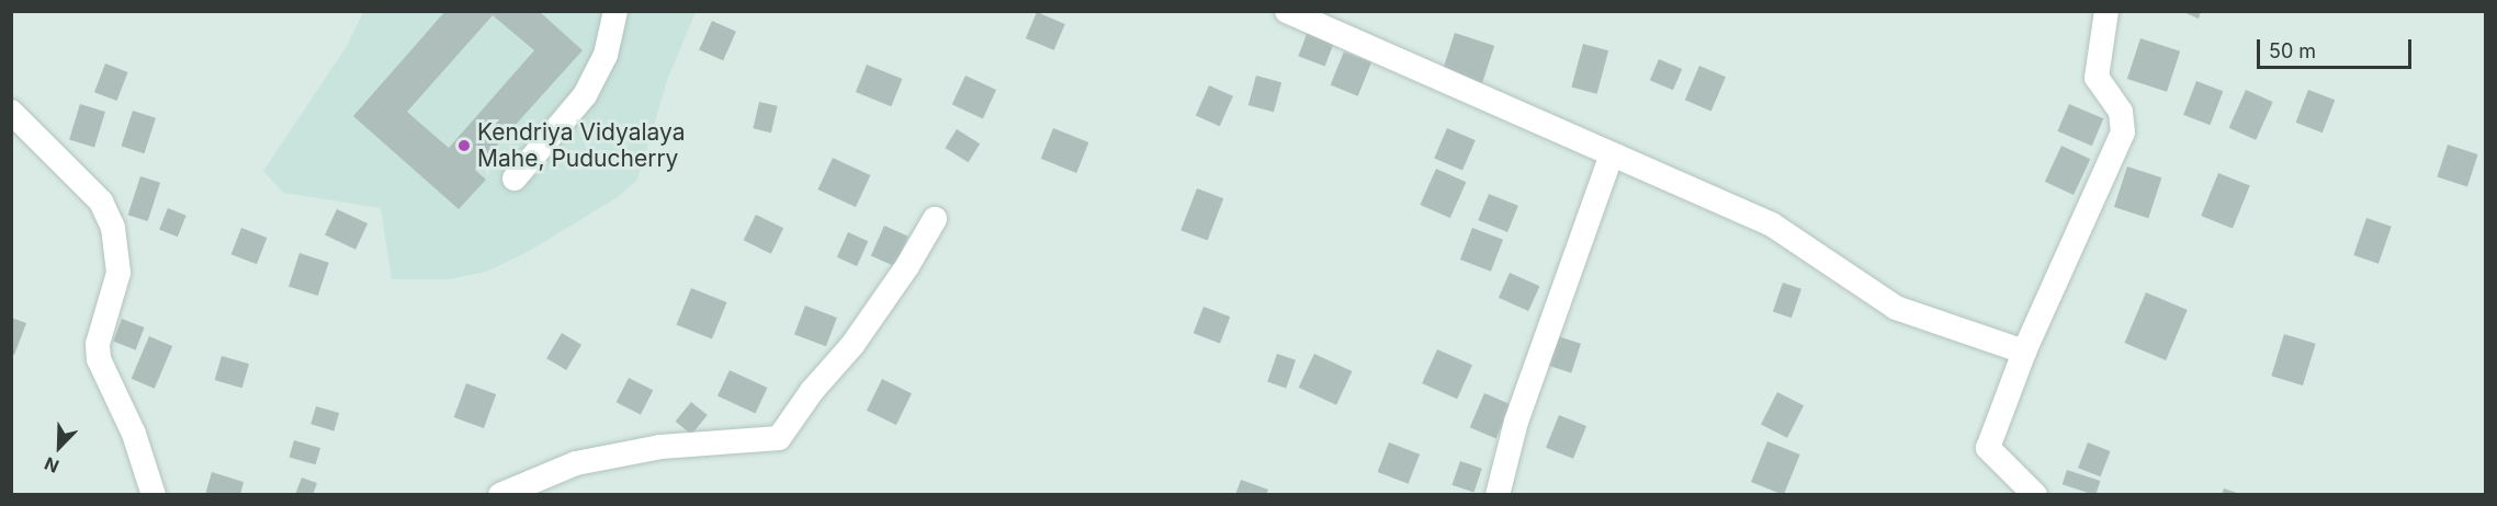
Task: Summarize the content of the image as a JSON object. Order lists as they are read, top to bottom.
{
  "places": ["Kendriya Vidyalaya Mahe, Puducherry"],
  "scale_bar": "50 m",
  "north": "bottom left"
}
